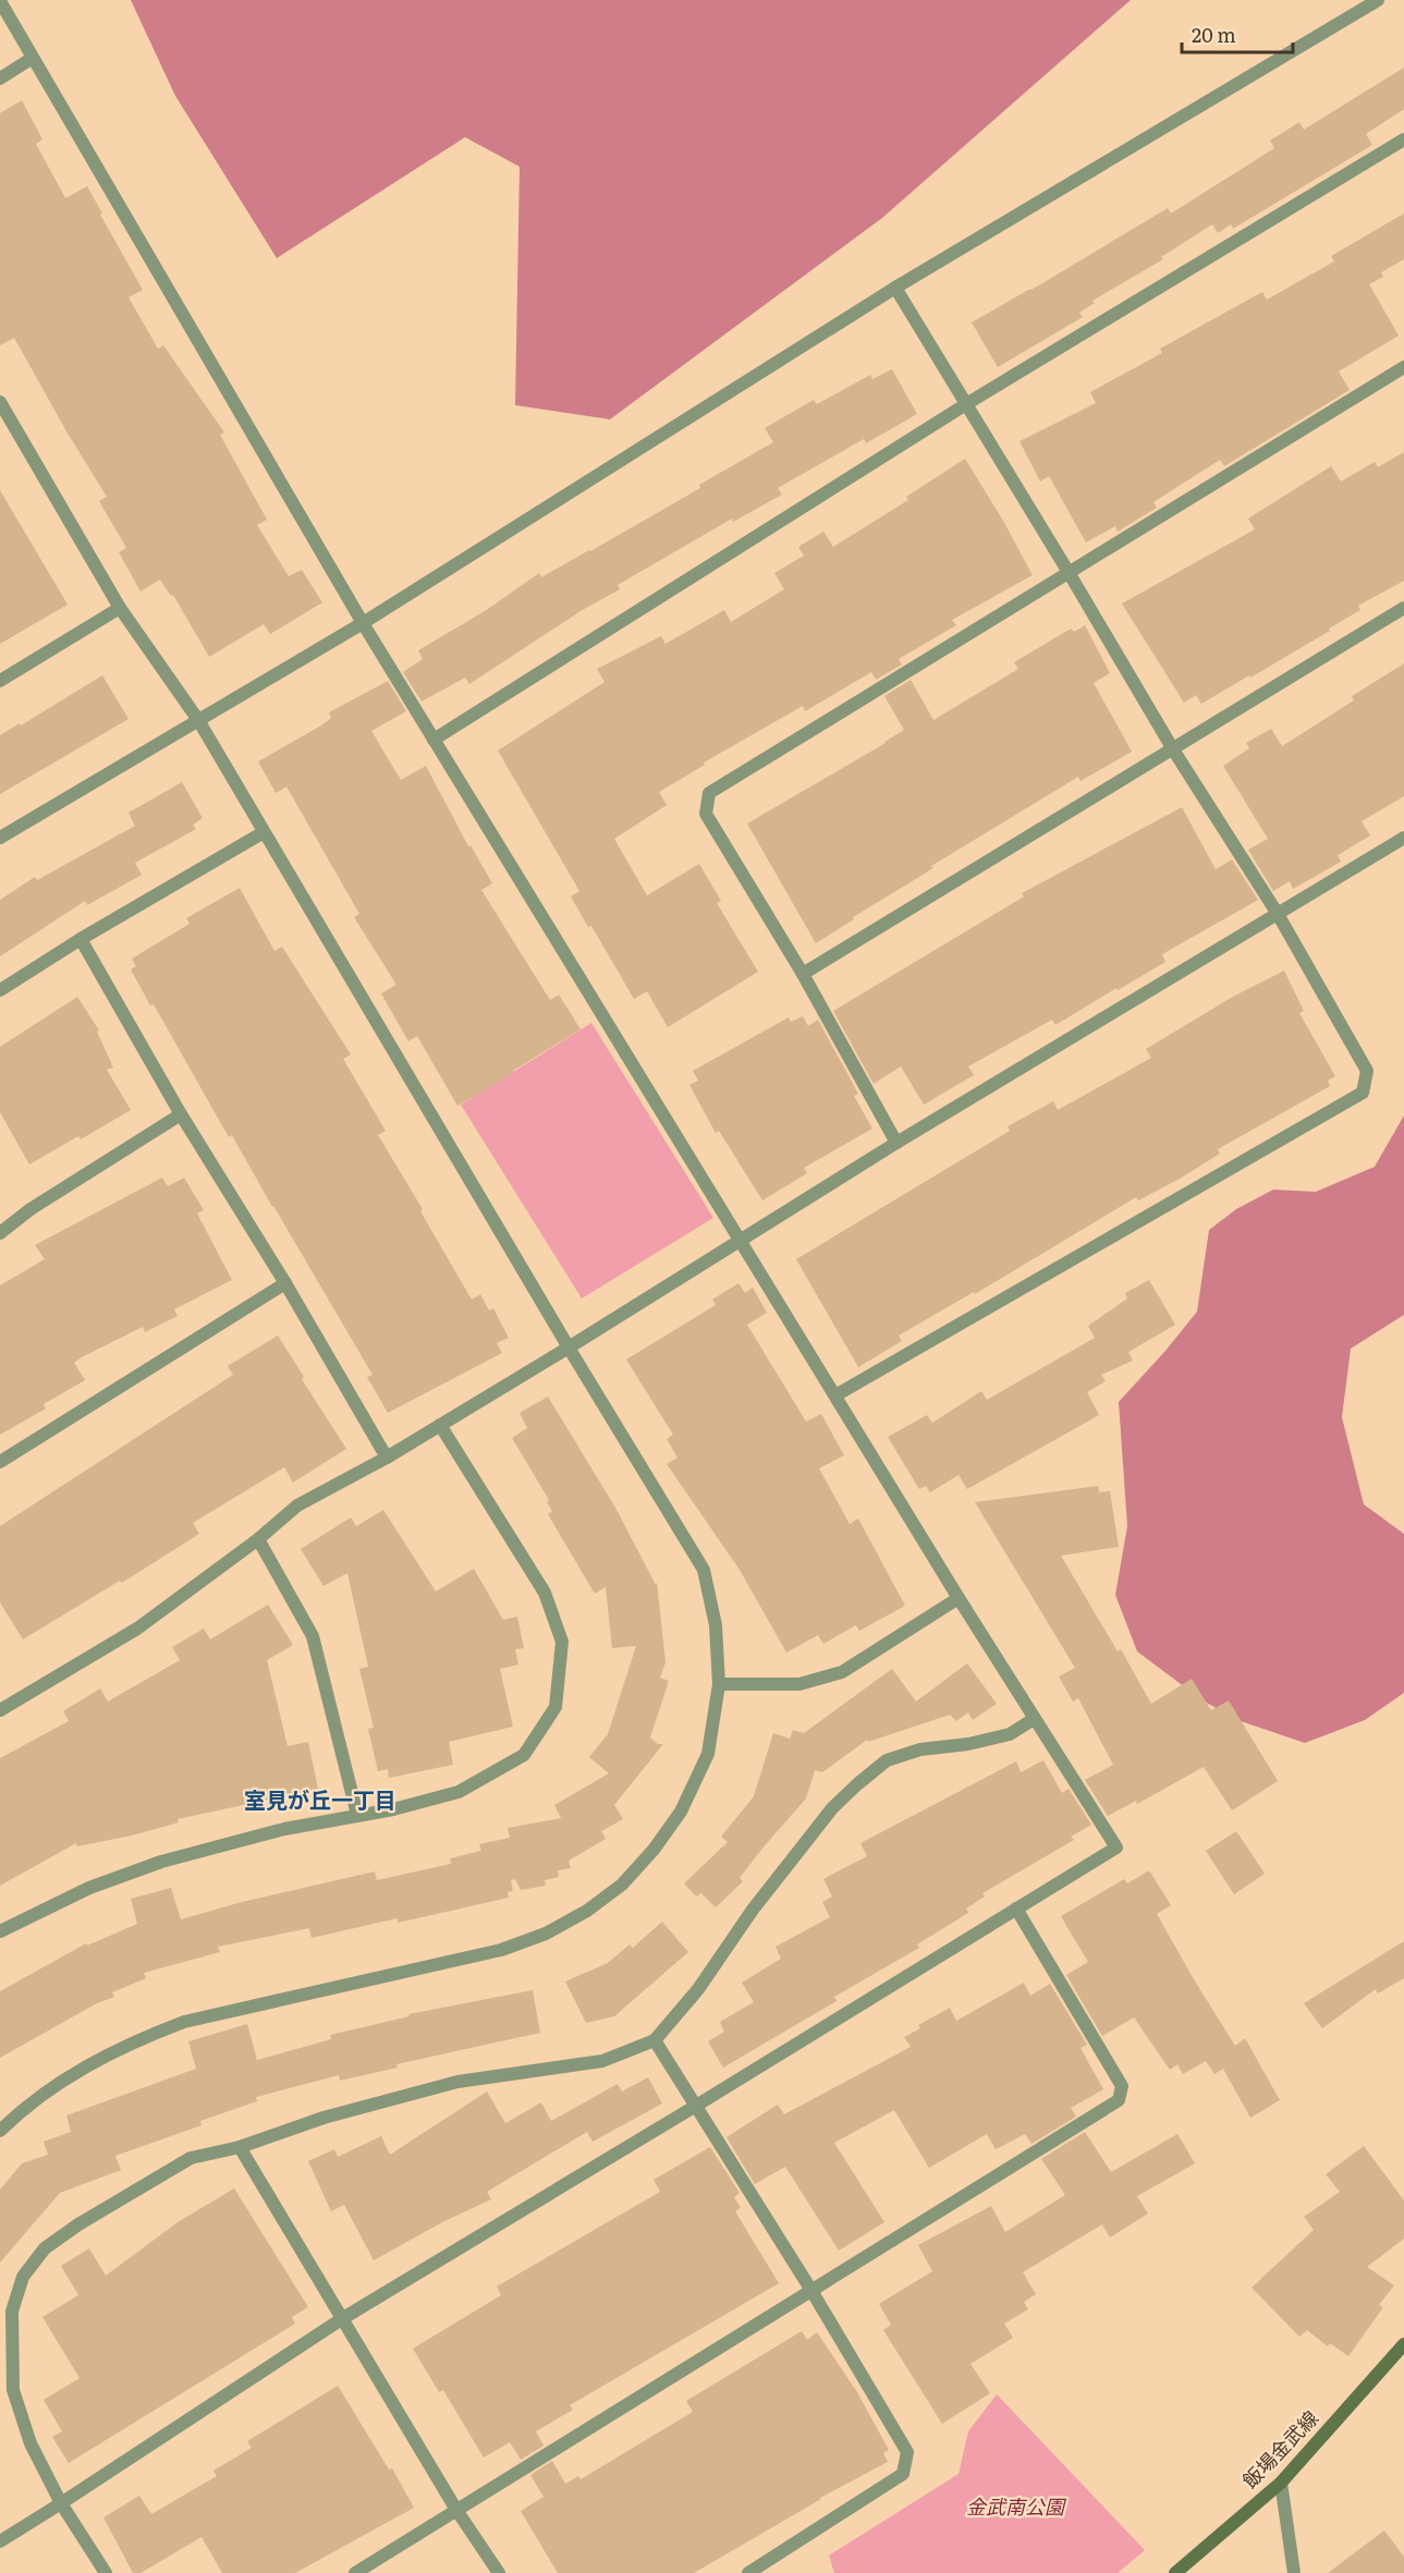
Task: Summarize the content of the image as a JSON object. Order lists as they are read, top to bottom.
{
  "streets": {
    "main road": ["飯場金武線"]
  },
  "districts": ["室見が丘一丁目"],
  "parks": ["金武南公園"],
  "scale_bar": "20 m"
}
